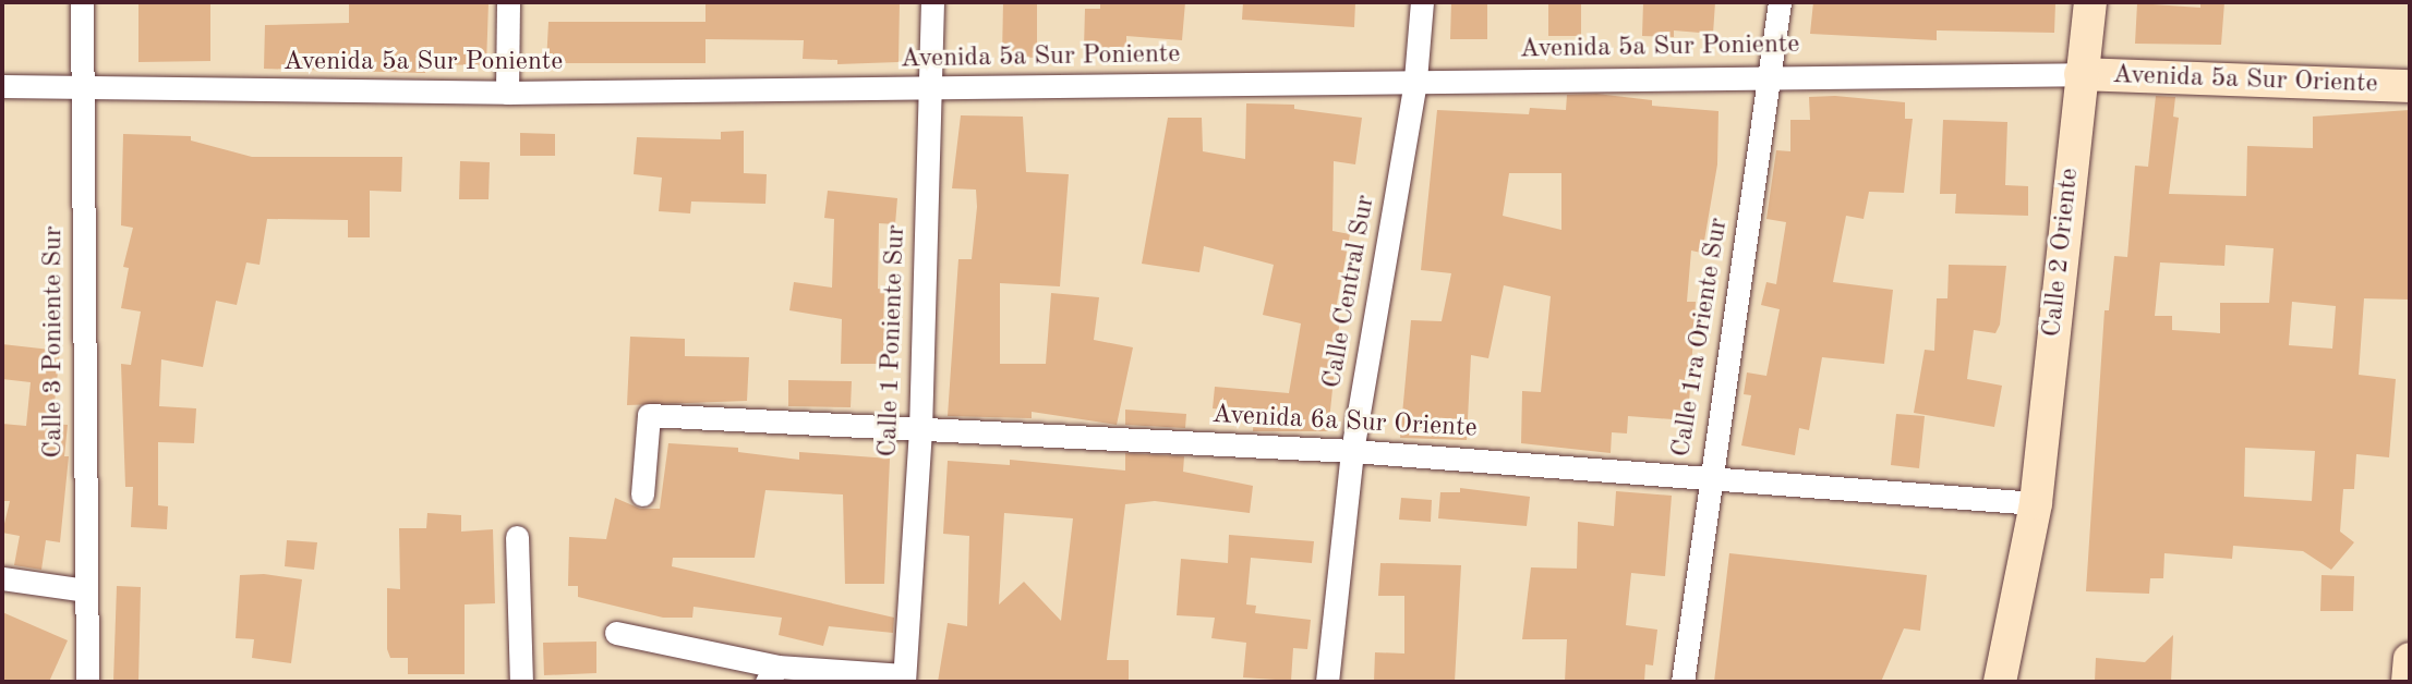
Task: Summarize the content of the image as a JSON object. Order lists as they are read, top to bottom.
{
  "streets": {
    "main road": ["Avenida 5a Sur Oriente", "Calle 2 Oriente"],
    "street": [
      "Avenida 5a Sur Poniente",
      "Calle Central Sur",
      "Calle 1ra Oriente Sur",
      "Calle 1 Poniente Sur",
      "Calle 3 Poniente Sur",
      "Avenida 6a Sur Oriente"
    ]
  },
  "crossings": [
    ["Avenida 5a Sur Poniente", "Avenida 5a Sur Oriente"],
    ["Avenida 5a Sur Poniente", "Calle 2 Oriente"],
    ["Avenida 5a Sur Poniente", "Calle Central Sur"],
    ["Avenida 5a Sur Poniente", "Calle 1ra Oriente Sur"],
    ["Avenida 5a Sur Poniente", "Calle 1 Poniente Sur"],
    ["Avenida 5a Sur Poniente", "Calle 3 Poniente Sur"],
    ["Avenida 5a Sur Oriente", "Calle 2 Oriente"],
    ["Calle 2 Oriente", "Avenida 6a Sur Oriente"],
    ["Calle Central Sur", "Avenida 6a Sur Oriente"],
    ["Calle 1ra Oriente Sur", "Avenida 6a Sur Oriente"],
    ["Calle 1 Poniente Sur", "Avenida 6a Sur Oriente"]
  ]
}
